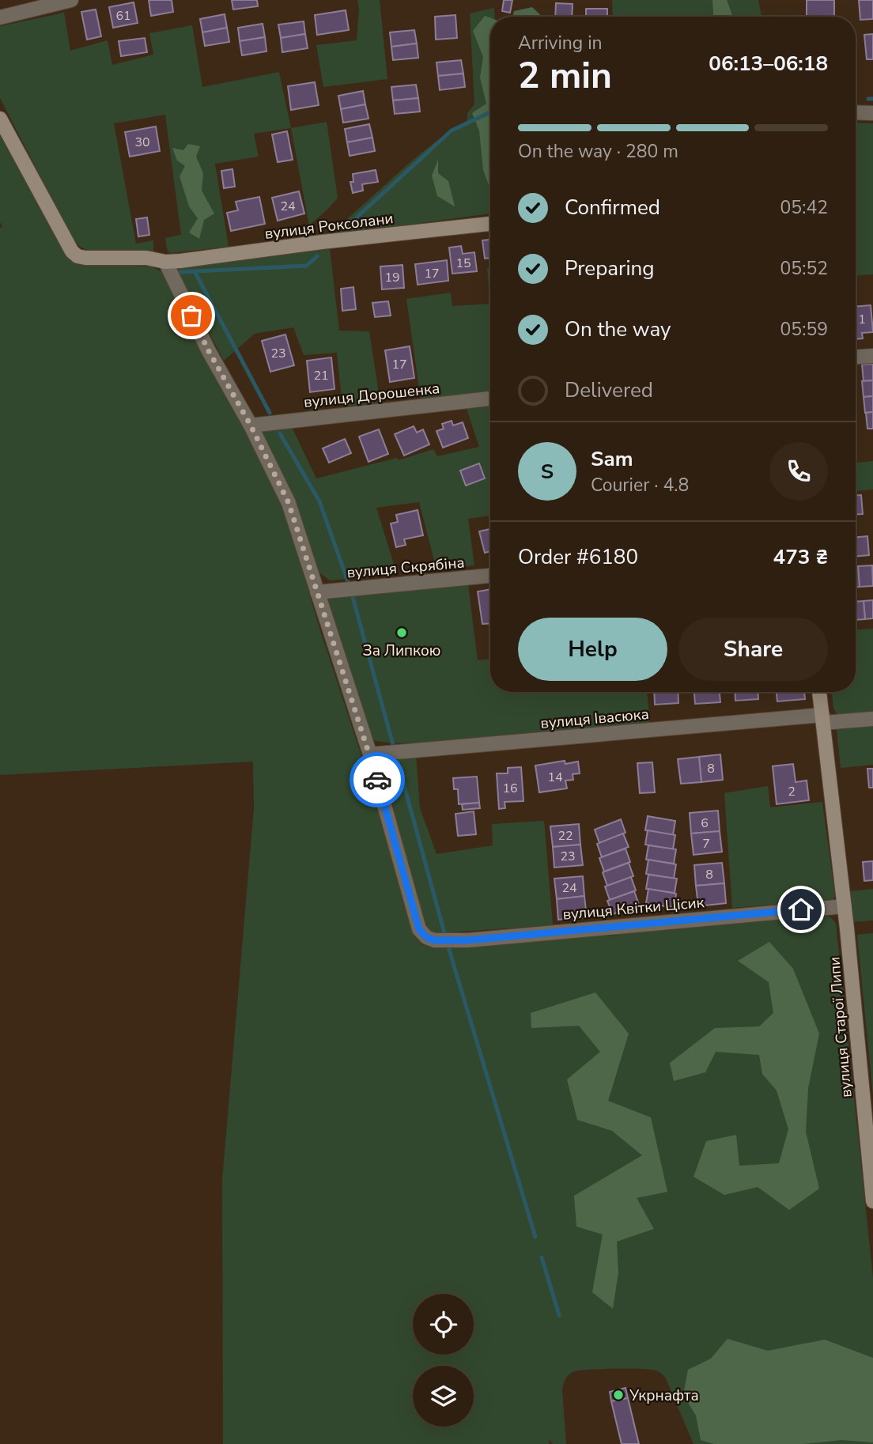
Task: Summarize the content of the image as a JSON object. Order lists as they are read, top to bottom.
{
  "streets": {
    "street": [
      "вулиця Роксолани",
      "вулиця Дорошенка",
      "вулиця Скрябіна",
      "вулиця Івасюка",
      "вулиця Квітки Цісик",
      "вулиця Старої Липи"
    ]
  },
  "crossings": [
    ["вулиця Івасюка", "вулиця Квітки Цісик"],
    ["вулиця Івасюка", "вулиця Старої Липи"],
    ["вулиця Квітки Цісик", "вулиця Старої Липи"]
  ],
  "places": ["За Липкою", "Укрнафта"],
  "house_numbers": [
    "61",
    "30",
    "24",
    "15",
    "17",
    "19",
    "1",
    "23",
    "17",
    "21",
    "8",
    "14",
    "16",
    "2",
    "6",
    "22",
    "7",
    "23",
    "8",
    "24"
  ],
  "page": {
    "heading": ["2 min", "Arriving in", "06:13–06:18"],
    "panel": [
      "Sam",
      "Courier · 4.8",
      "Order #6180",
      "473 ₴"
    ],
    "bar": "On the way · 280 m",
    "list": [
      ["Confirmed", "05:42"],
      ["Preparing", "05:52"],
      ["On the way", "05:59"],
      "Delivered"
    ],
    "round": "S",
    "buttons": ["Help", "Share"]
  }
}
